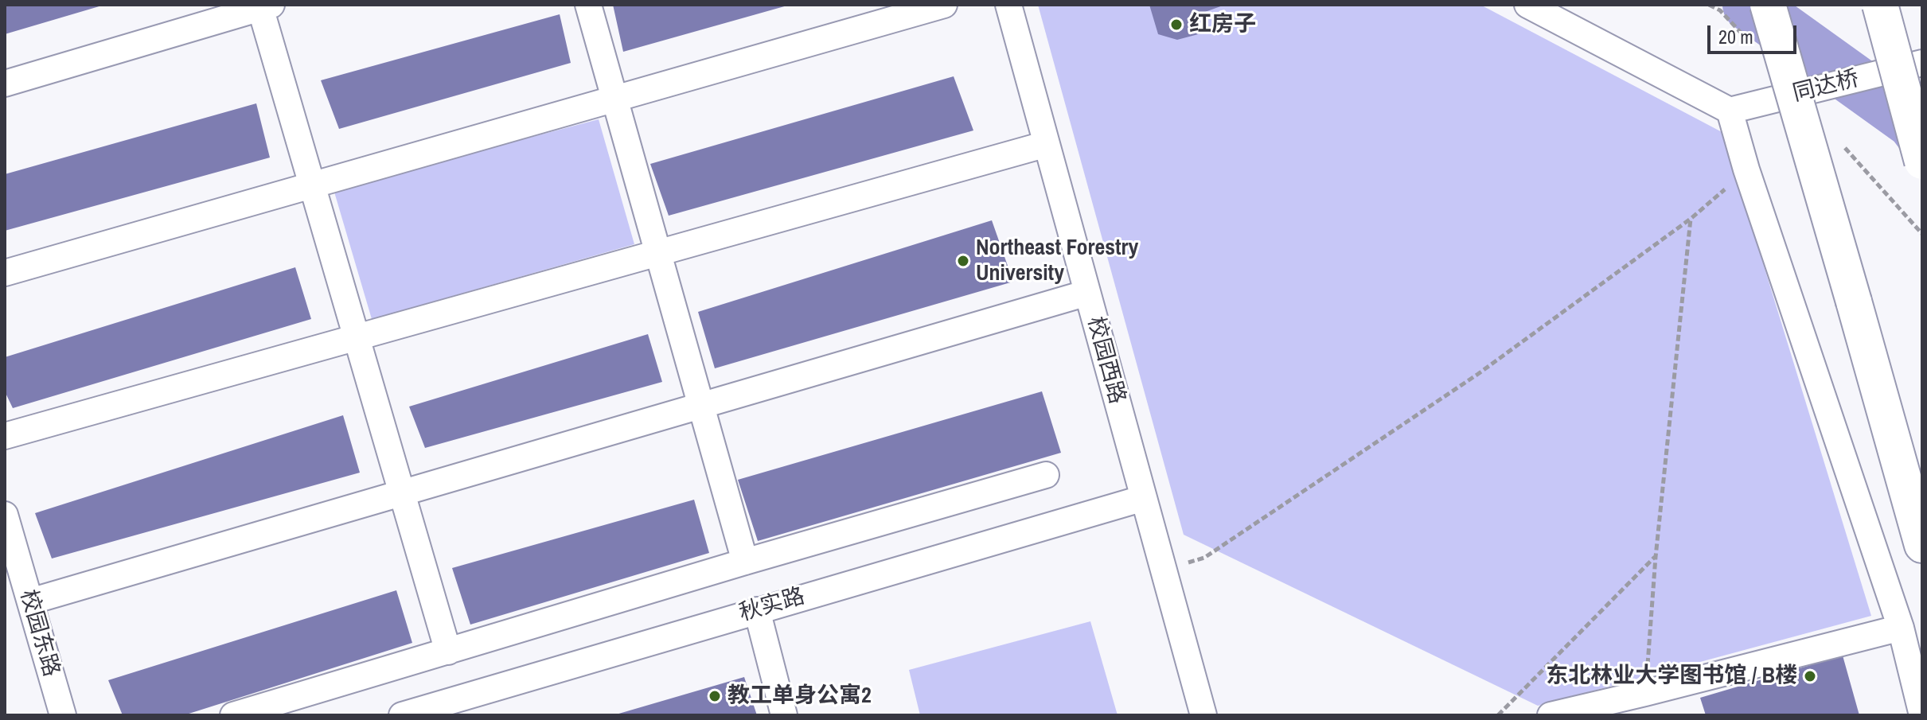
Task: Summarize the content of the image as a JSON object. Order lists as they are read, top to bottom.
{
  "streets": {
    "street": [
      "同达桥",
      "校园西路",
      "秋实路",
      "校园东路"
    ]
  },
  "crossings": [
    ["校园西路", "秋实路"]
  ],
  "places": [
    "红房子",
    "Northeast Forestry University",
    "东北林业大学图书馆 / B楼",
    "教工单身公寓2"
  ],
  "scale_bar": "20 m"
}
